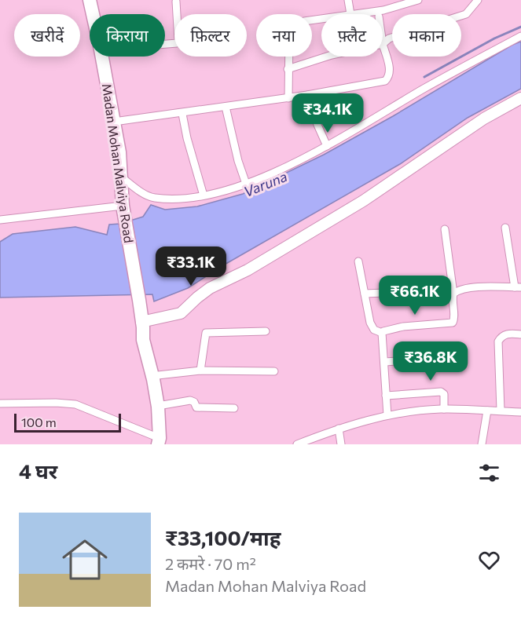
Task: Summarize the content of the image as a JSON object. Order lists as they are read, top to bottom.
{
  "streets": {
    "highway": ["Madan Mohan Malviya Road"]
  },
  "water": ["Varuna"],
  "scale_bar": "100 m",
  "page": {
    "chip": [
      "खरीदें",
      "किराया",
      "फ़िल्टर",
      "नया",
      "फ़्लैट",
      "मकान"
    ],
    "price": [
      "₹34.1K",
      "₹33.1K",
      "₹66.1K",
      "₹36.8K"
    ],
    "scale": "100 m",
    "heading": "4 घर",
    "list": [
      {
        "name": "₹33,100/माह",
        "note": "2 कमरे · 70 m² · Madan Mohan Malviya Road"
      }
    ]
  }
}
